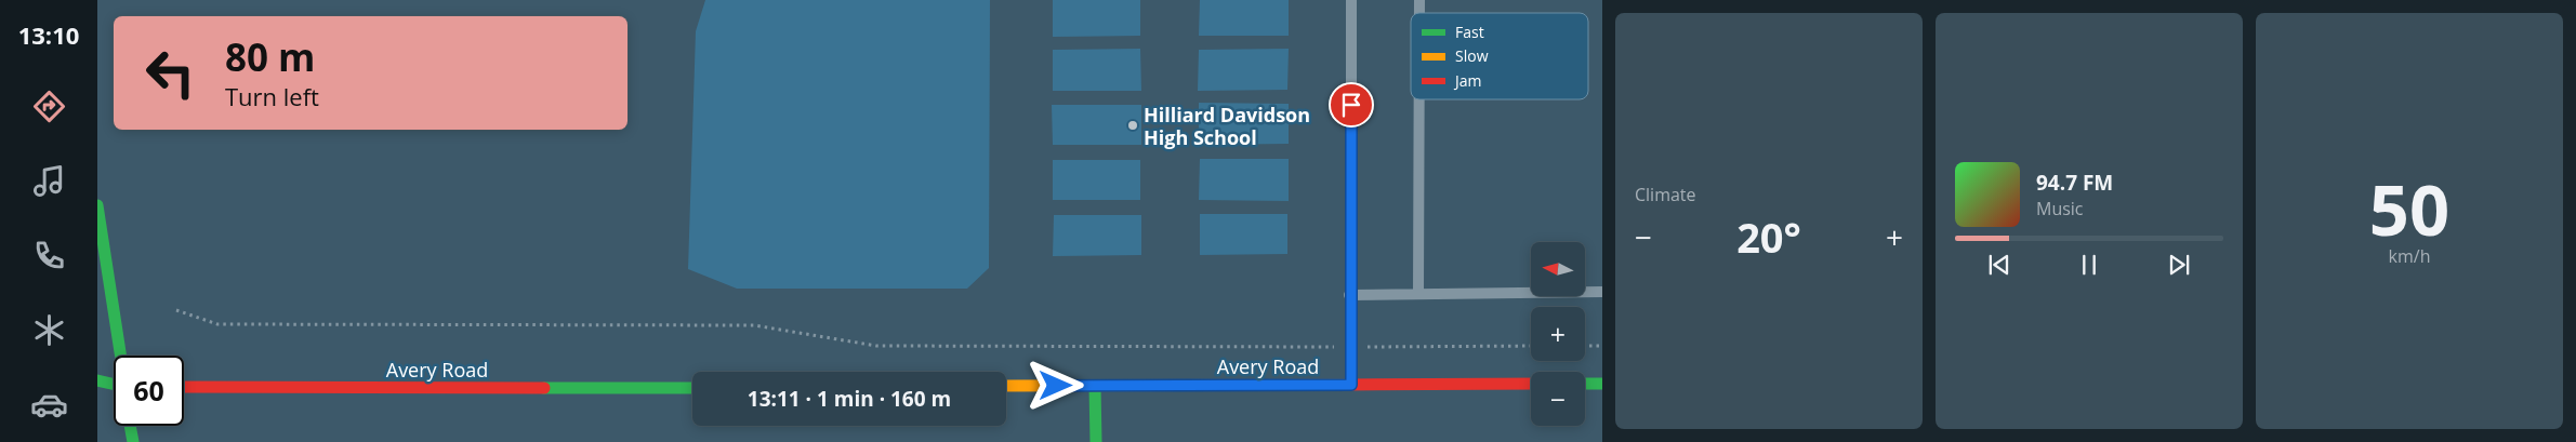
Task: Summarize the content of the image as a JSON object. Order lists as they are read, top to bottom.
{
  "streets": {
    "main road": ["Avery Road"]
  },
  "places": ["Hilliard Davidson High School"],
  "legend": ["Fast", "Slow", "Jam"],
  "north": "left",
  "page": {
    "tabs": "13:10",
    "tile": [
      "Climate",
      ["50", "km/h"]
    ],
    "turn": ["80 m", "Turn left"],
    "song": ["94.7 FM", "Music"],
    "heat": ["−", "20°", "+"],
    "map_buttons": ["+", "−"],
    "limit": "60",
    "trip": "13:11 · 1 min · 160 m"
  }
}
